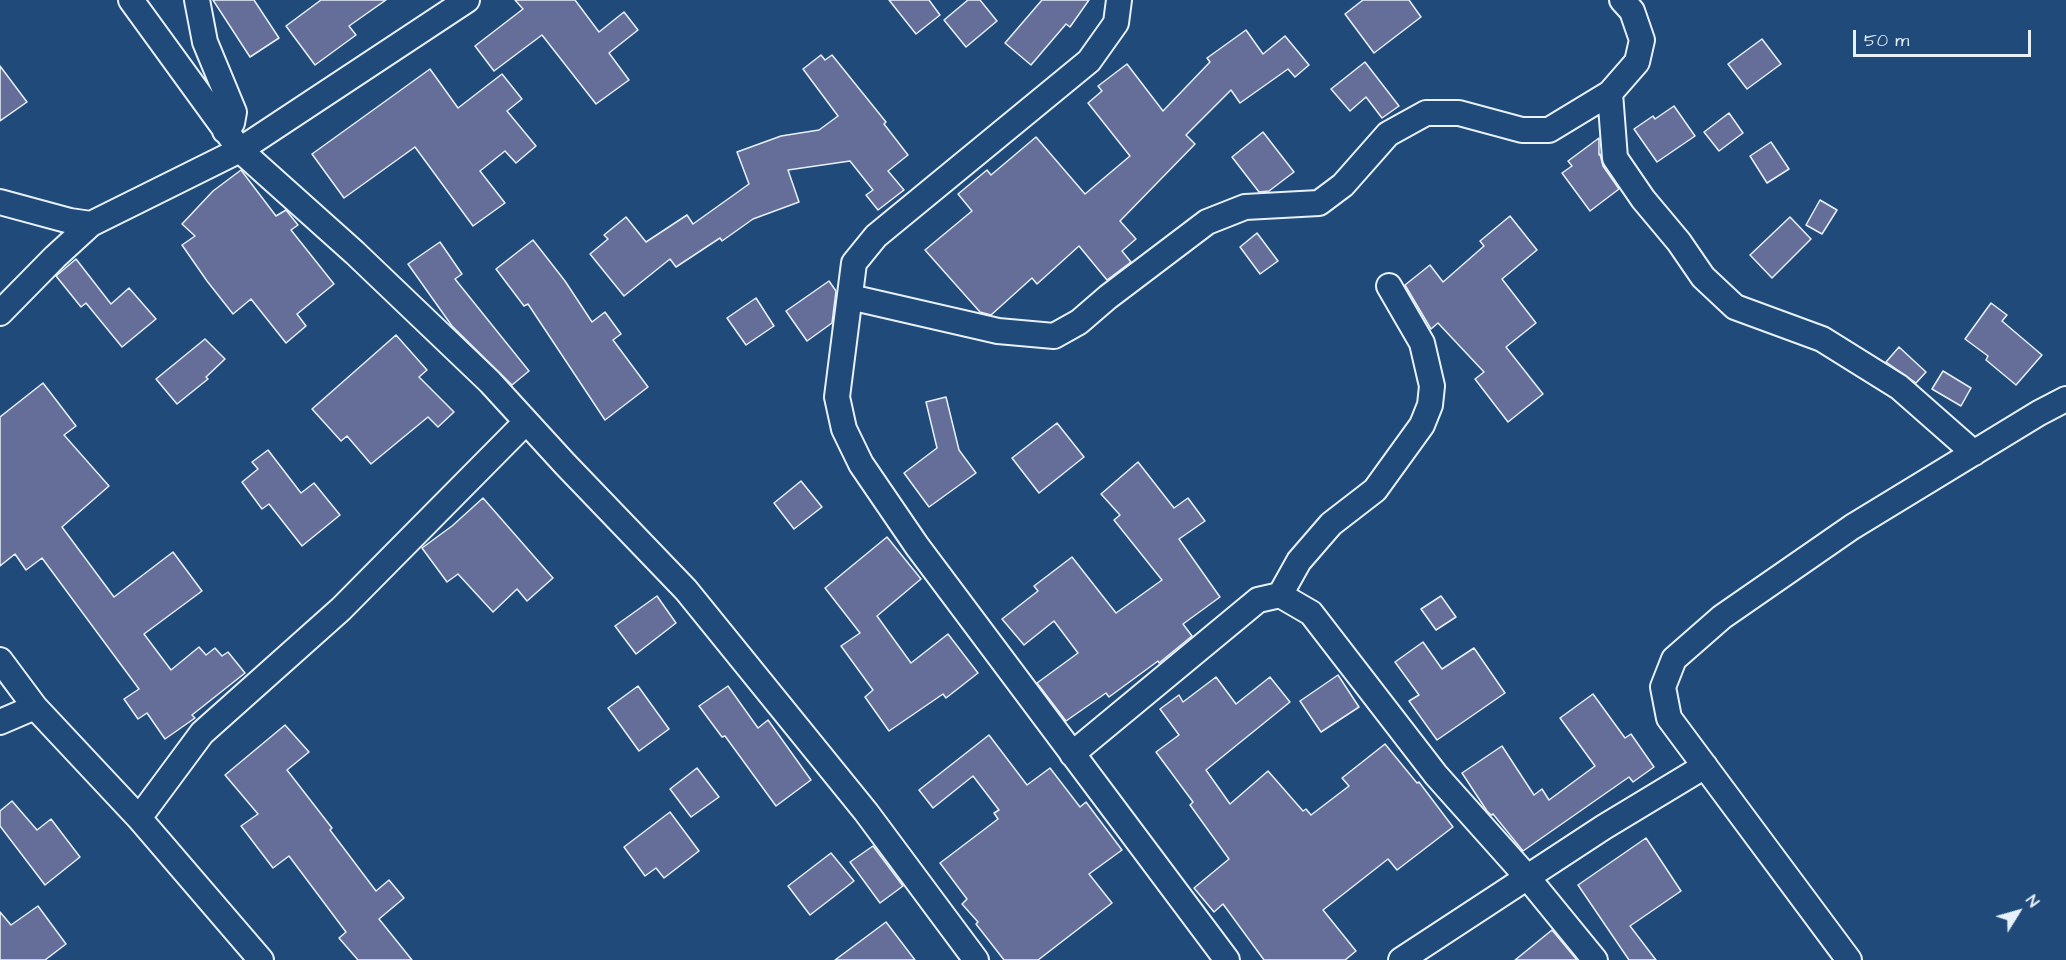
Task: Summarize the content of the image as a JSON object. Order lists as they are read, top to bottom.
{
  "scale_bar": "50 m",
  "north": "top right"
}
